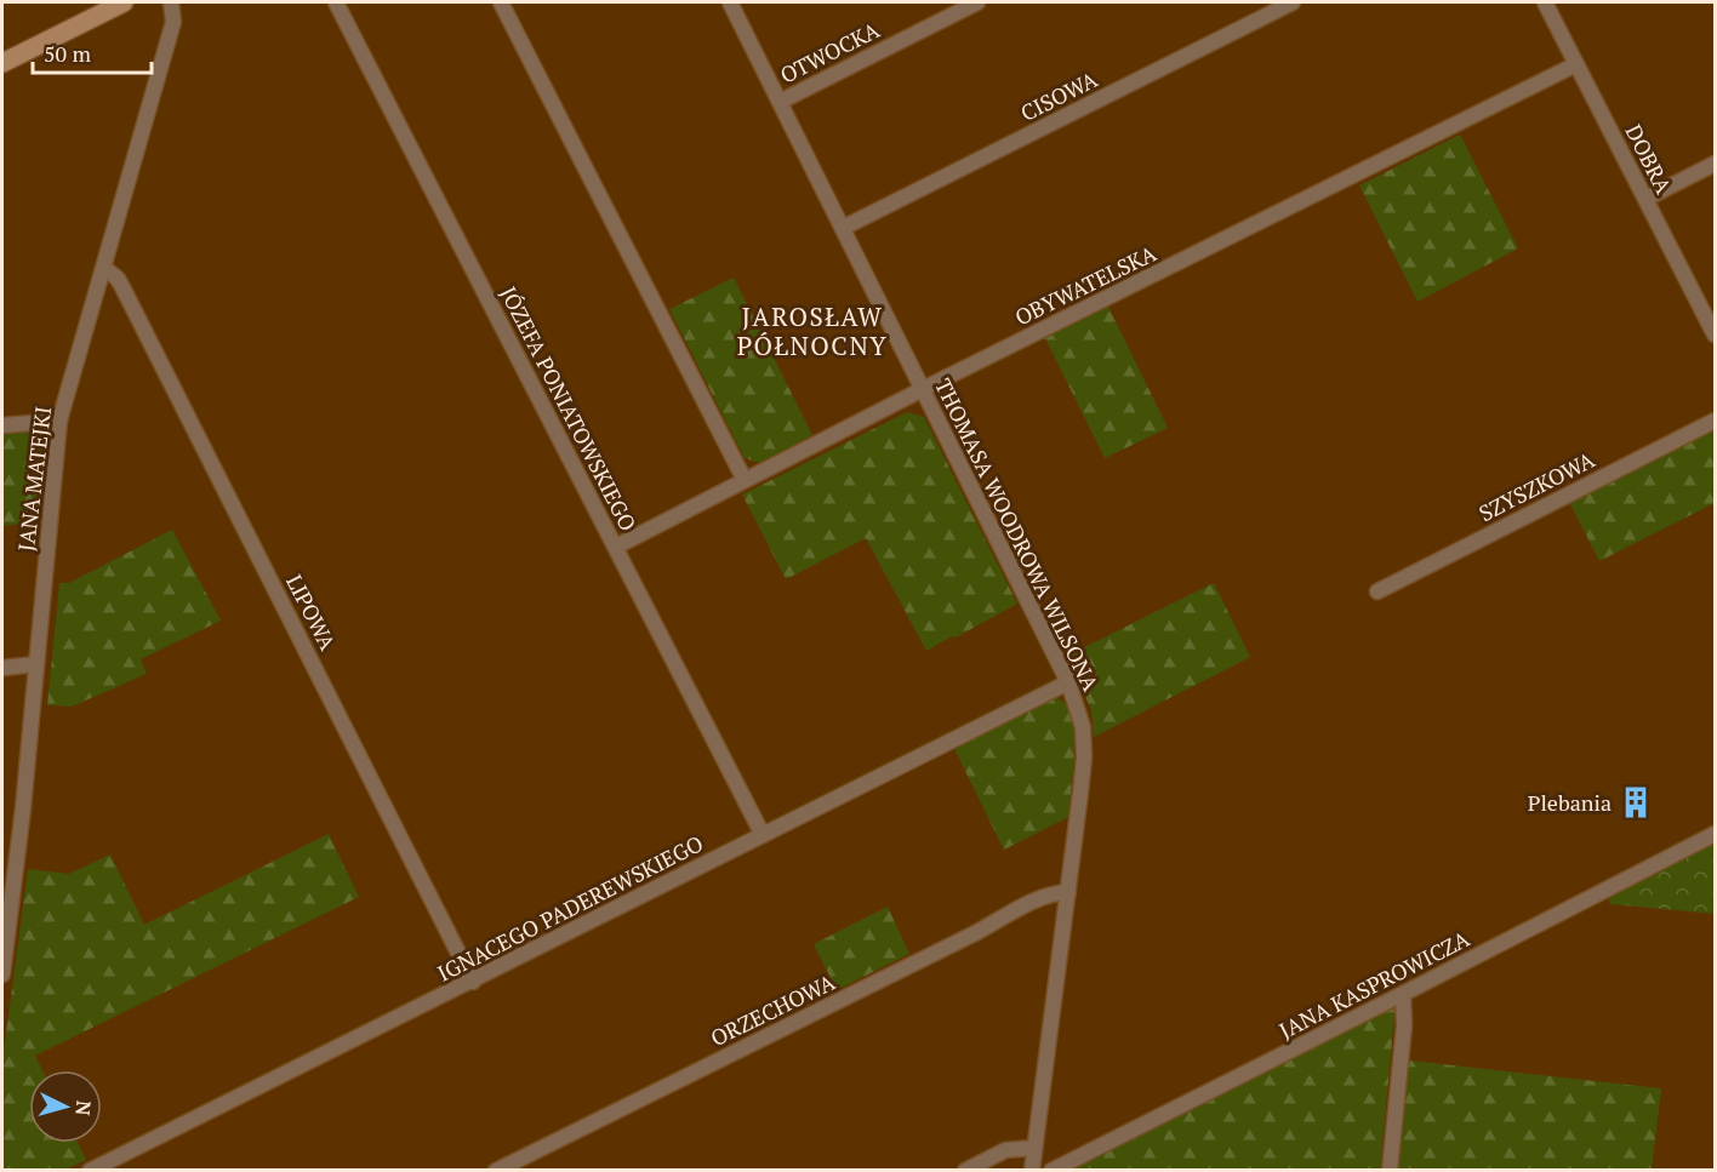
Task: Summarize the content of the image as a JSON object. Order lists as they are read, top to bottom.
{
  "streets": {
    "street": [
      "OTWOCKA",
      "CISOWA",
      "DOBRA",
      "OBYWATELSKA",
      "JÓZEFA PONIATOWSKIEGO",
      "JANA MATEJKI",
      "SZYSZKOWA",
      "THOMASA WOODROWA WILSONA",
      "LIPOWA",
      "IGNACEGO PADEREWSKIEGO",
      "JANA KASPROWICZA",
      "ORZECHOWA"
    ]
  },
  "crossings": [
    ["OTWOCKA", "THOMASA WOODROWA WILSONA"],
    ["CISOWA", "THOMASA WOODROWA WILSONA"],
    ["DOBRA", "OBYWATELSKA"],
    ["OBYWATELSKA", "JÓZEFA PONIATOWSKIEGO"],
    ["OBYWATELSKA", "THOMASA WOODROWA WILSONA"],
    ["JÓZEFA PONIATOWSKIEGO", "IGNACEGO PADEREWSKIEGO"],
    ["JANA MATEJKI", "LIPOWA"],
    ["THOMASA WOODROWA WILSONA", "IGNACEGO PADEREWSKIEGO"],
    ["THOMASA WOODROWA WILSONA", "ORZECHOWA"],
    ["LIPOWA", "IGNACEGO PADEREWSKIEGO"]
  ],
  "districts": ["JAROSŁAW PÓŁNOCNY"],
  "places": {
    "building": ["Plebania"]
  },
  "scale_bar": "50 m",
  "north": "right"
}
